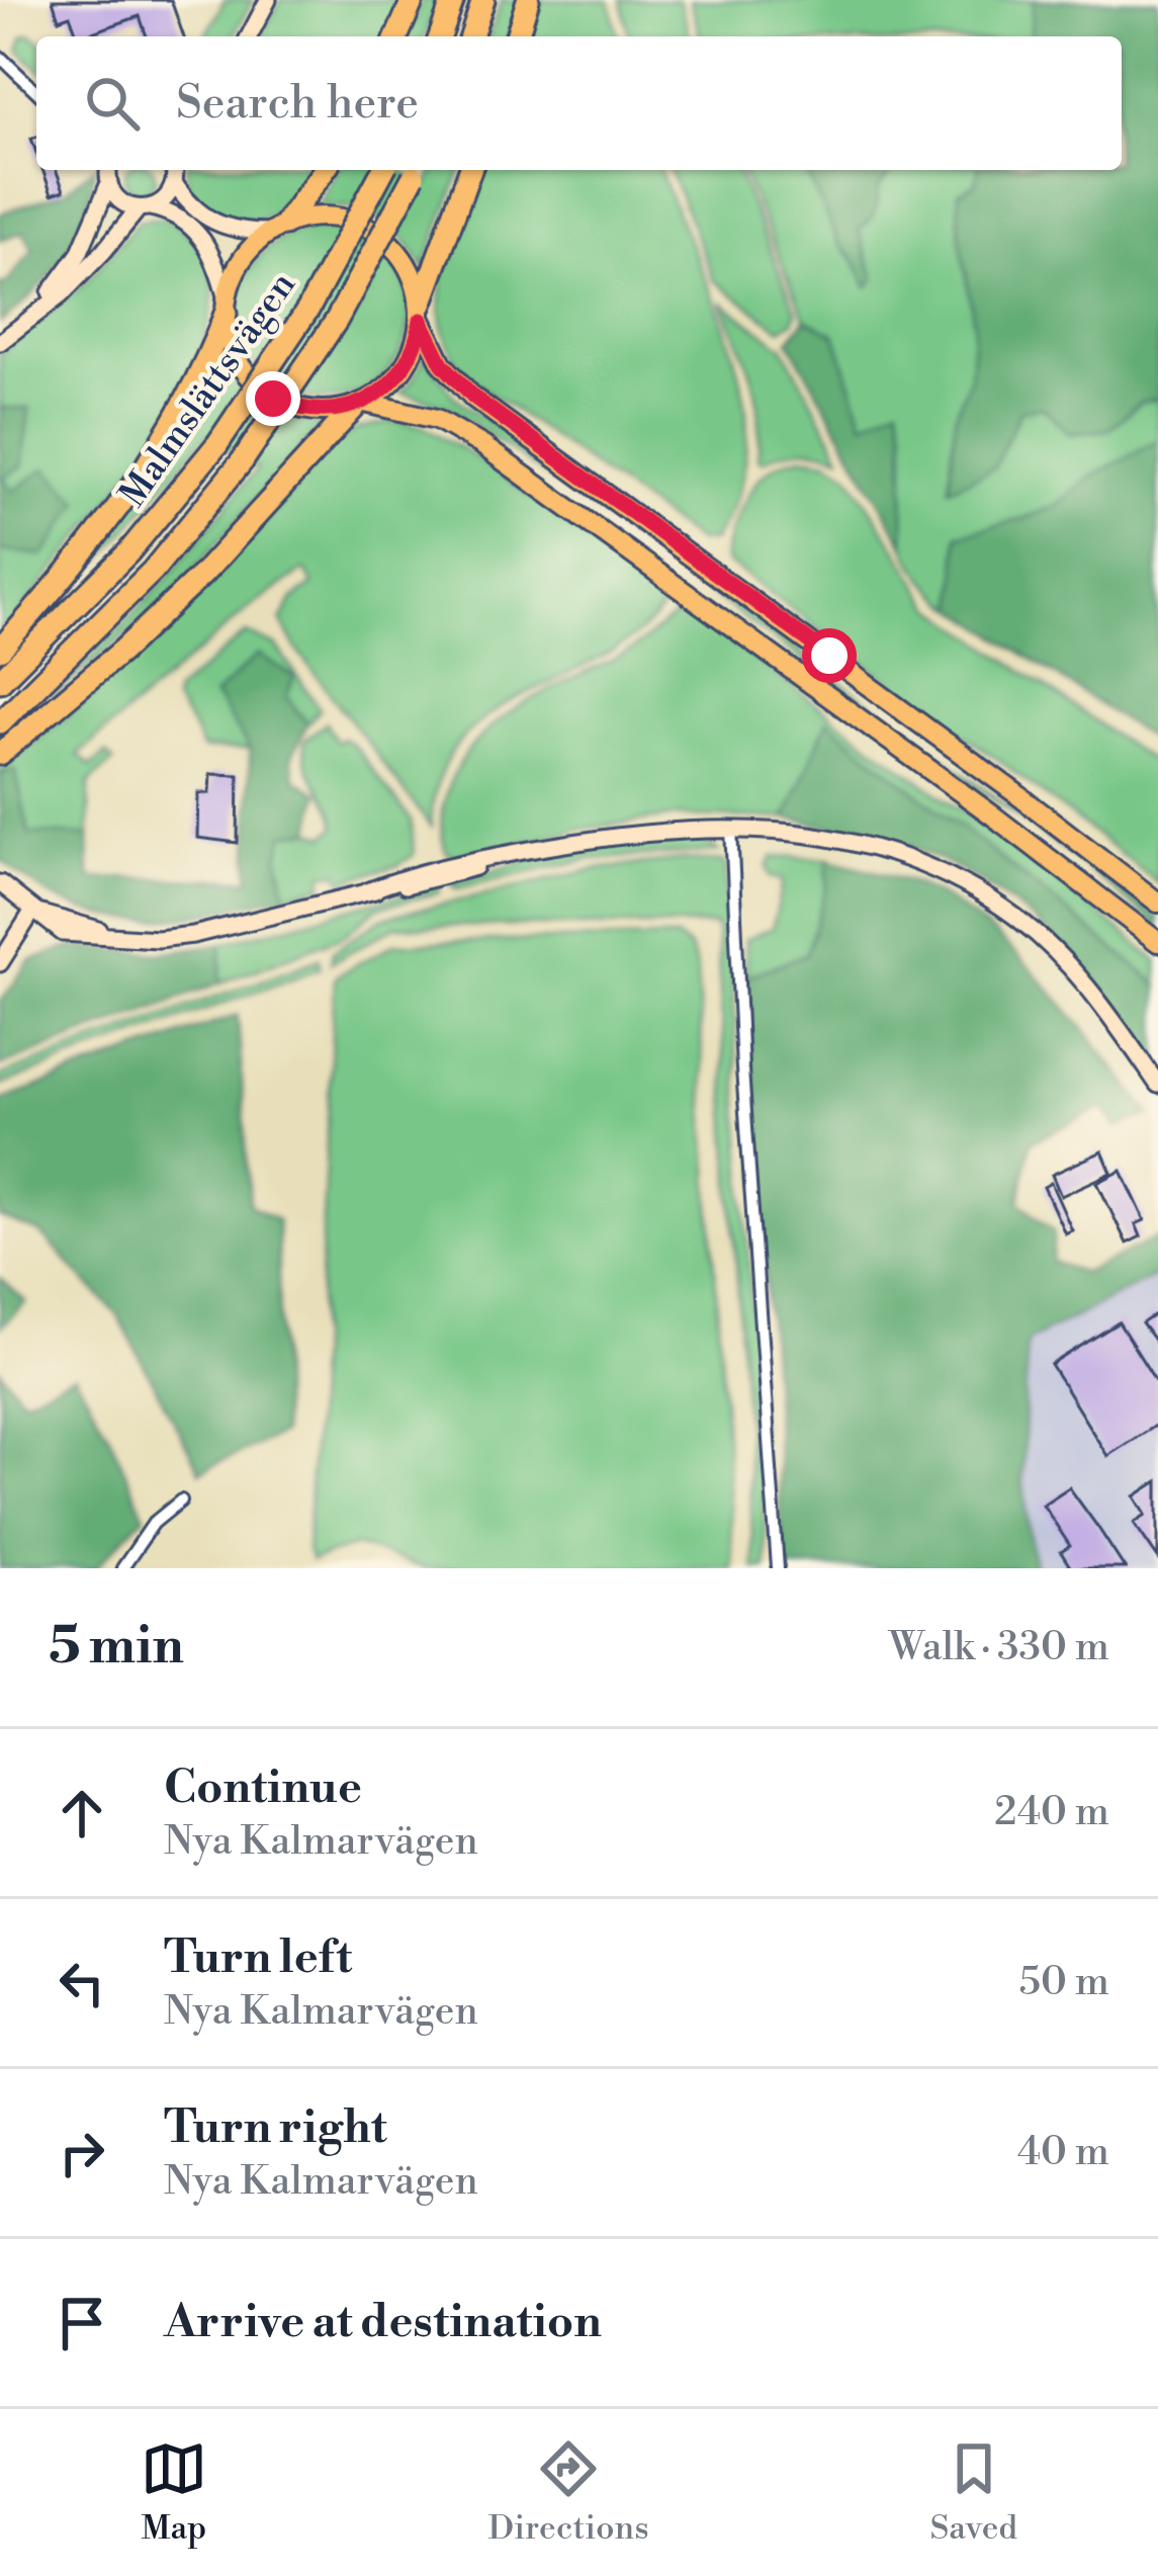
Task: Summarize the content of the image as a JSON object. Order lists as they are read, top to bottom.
{
  "streets": {
    "highway": ["Malmslättsvägen"]
  },
  "page": {
    "search": "Search here",
    "heading": ["5 min", "Walk · 330 m"],
    "list": [
      ["Continue", "Nya Kalmarvägen", "240 m"],
      ["Turn left", "Nya Kalmarvägen", "50 m"],
      ["Turn right", "Nya Kalmarvägen", "40 m"],
      "Arrive at destination"
    ],
    "nav": ["Map", "Directions", "Saved"]
  }
}
